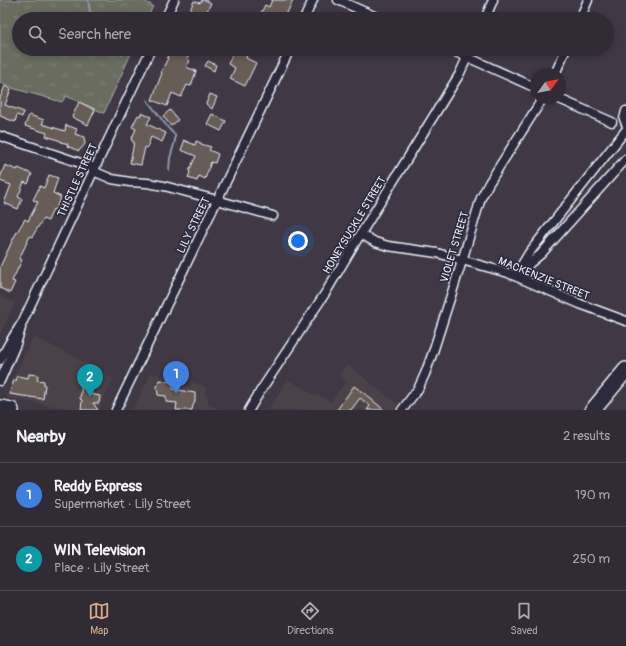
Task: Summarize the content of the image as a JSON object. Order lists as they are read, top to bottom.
{
  "streets": {
    "street": [
      "THISTLE STREET",
      "LILY STREET",
      "HONEYSUCKLE STREET",
      "VIOLET STREET",
      "MACKENZIE STREET"
    ]
  },
  "crossings": [
    ["HONEYSUCKLE STREET", "MACKENZIE STREET"],
    ["VIOLET STREET", "MACKENZIE STREET"]
  ],
  "north": "top right",
  "page": {
    "search": "Search here",
    "pins": ["1", "2"],
    "heading": ["Nearby", "2 results"],
    "list": [
      {
        "mark": "1",
        "name": "Reddy Express",
        "note": "Supermarket · Lily Street",
        "value": "190 m"
      },
      {
        "mark": "2",
        "name": "WIN Television",
        "note": "Place · Lily Street",
        "value": "250 m"
      }
    ],
    "nav": ["Map", "Directions", "Saved"]
  }
}
